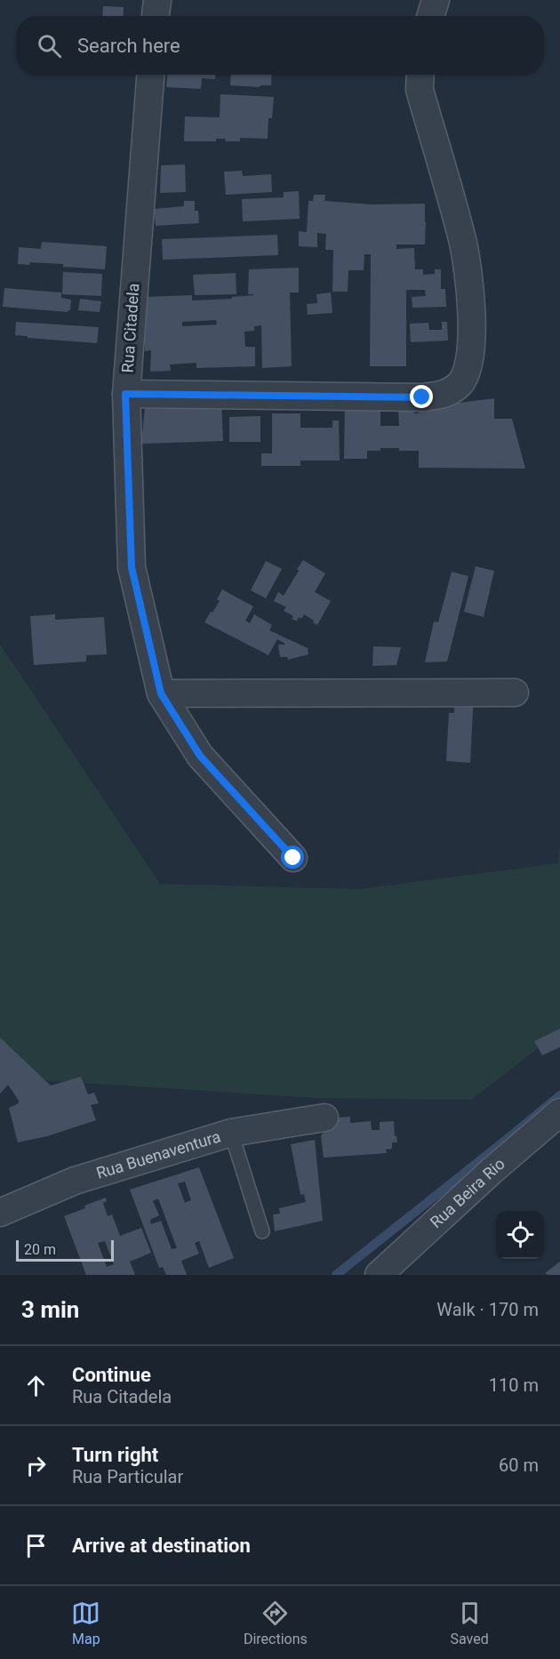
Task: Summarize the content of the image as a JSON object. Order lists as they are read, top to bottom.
{
  "streets": {
    "street": ["Rua Citadela", "Rua Buenaventura", "Rua Beira Rio"]
  },
  "scale_bar": "20 m",
  "page": {
    "search": "Search here",
    "scale": "20 m",
    "heading": ["3 min", "Walk · 170 m"],
    "list": [
      ["Continue", "Rua Citadela", "110 m"],
      ["Turn right", "Rua Particular", "60 m"],
      "Arrive at destination"
    ],
    "nav": ["Map", "Directions", "Saved"]
  }
}
